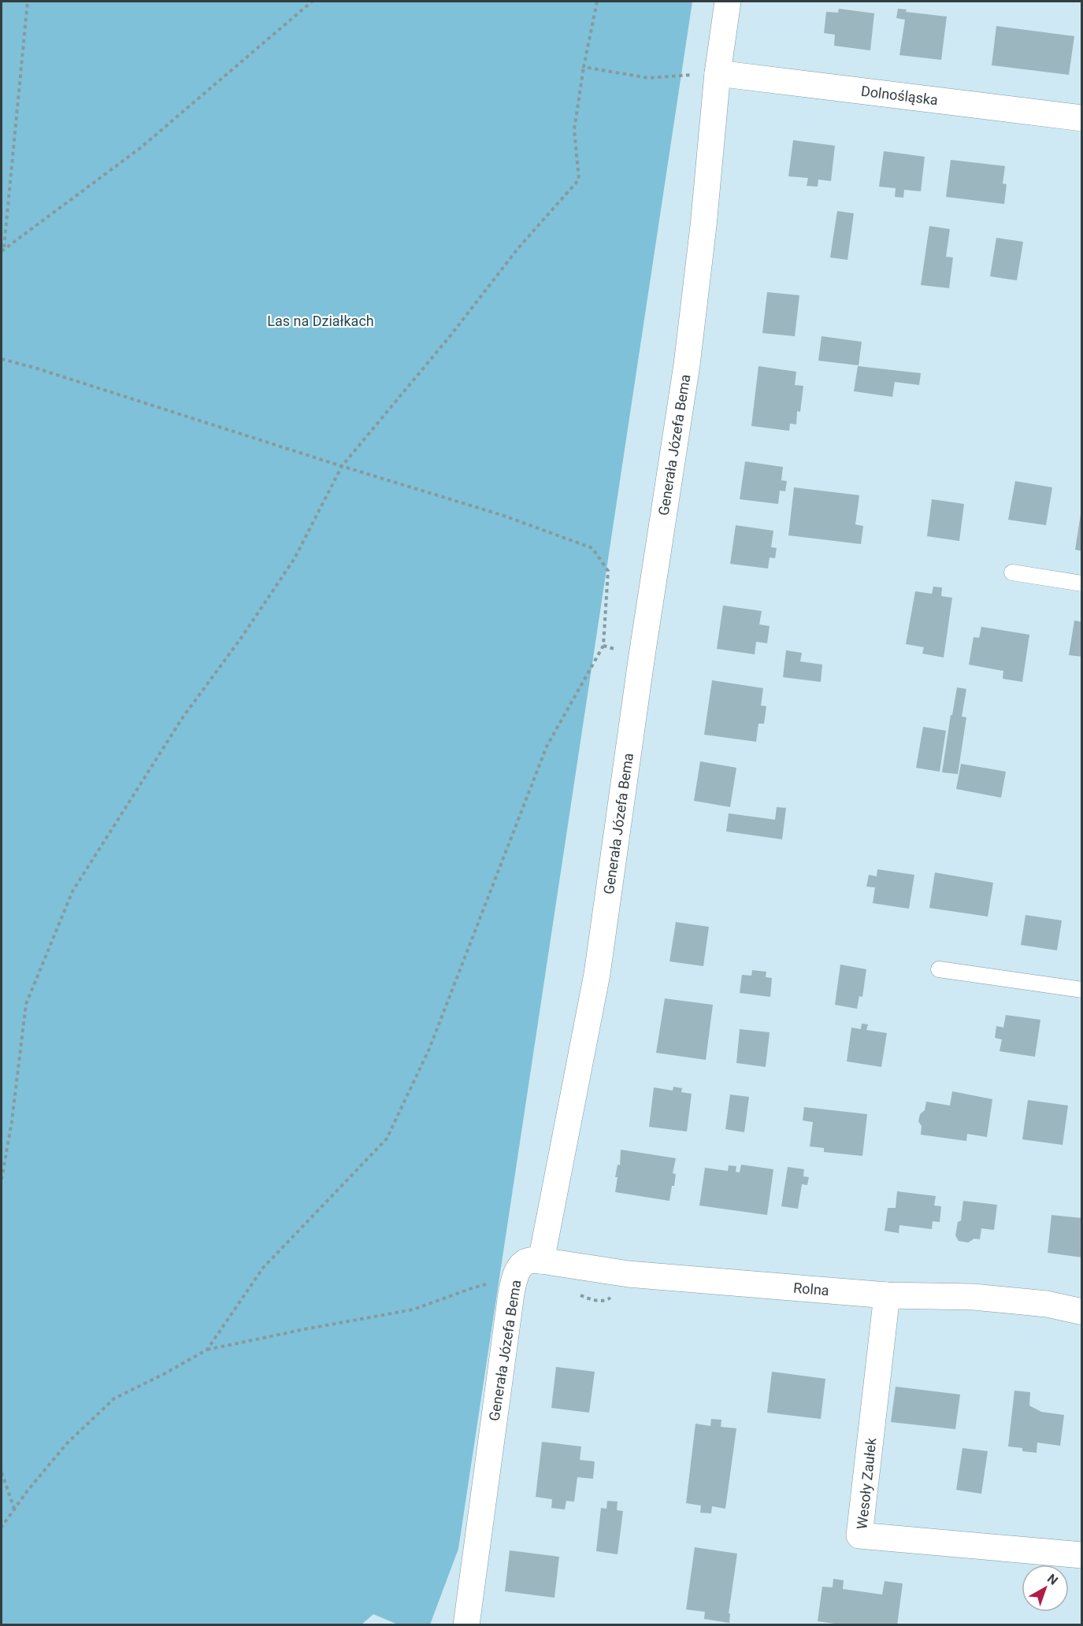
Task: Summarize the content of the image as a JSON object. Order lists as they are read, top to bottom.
{
  "streets": {
    "street": [
      "Dolnośląska",
      "Generała Józefa Bema",
      "Rolna",
      "Wesoły Zaułek"
    ]
  },
  "crossings": [
    ["Dolnośląska", "Generała Józefa Bema"],
    ["Generała Józefa Bema", "Rolna"],
    ["Rolna", "Wesoły Zaułek"]
  ],
  "parks": ["Las na Działkach"],
  "north": "top right"
}
